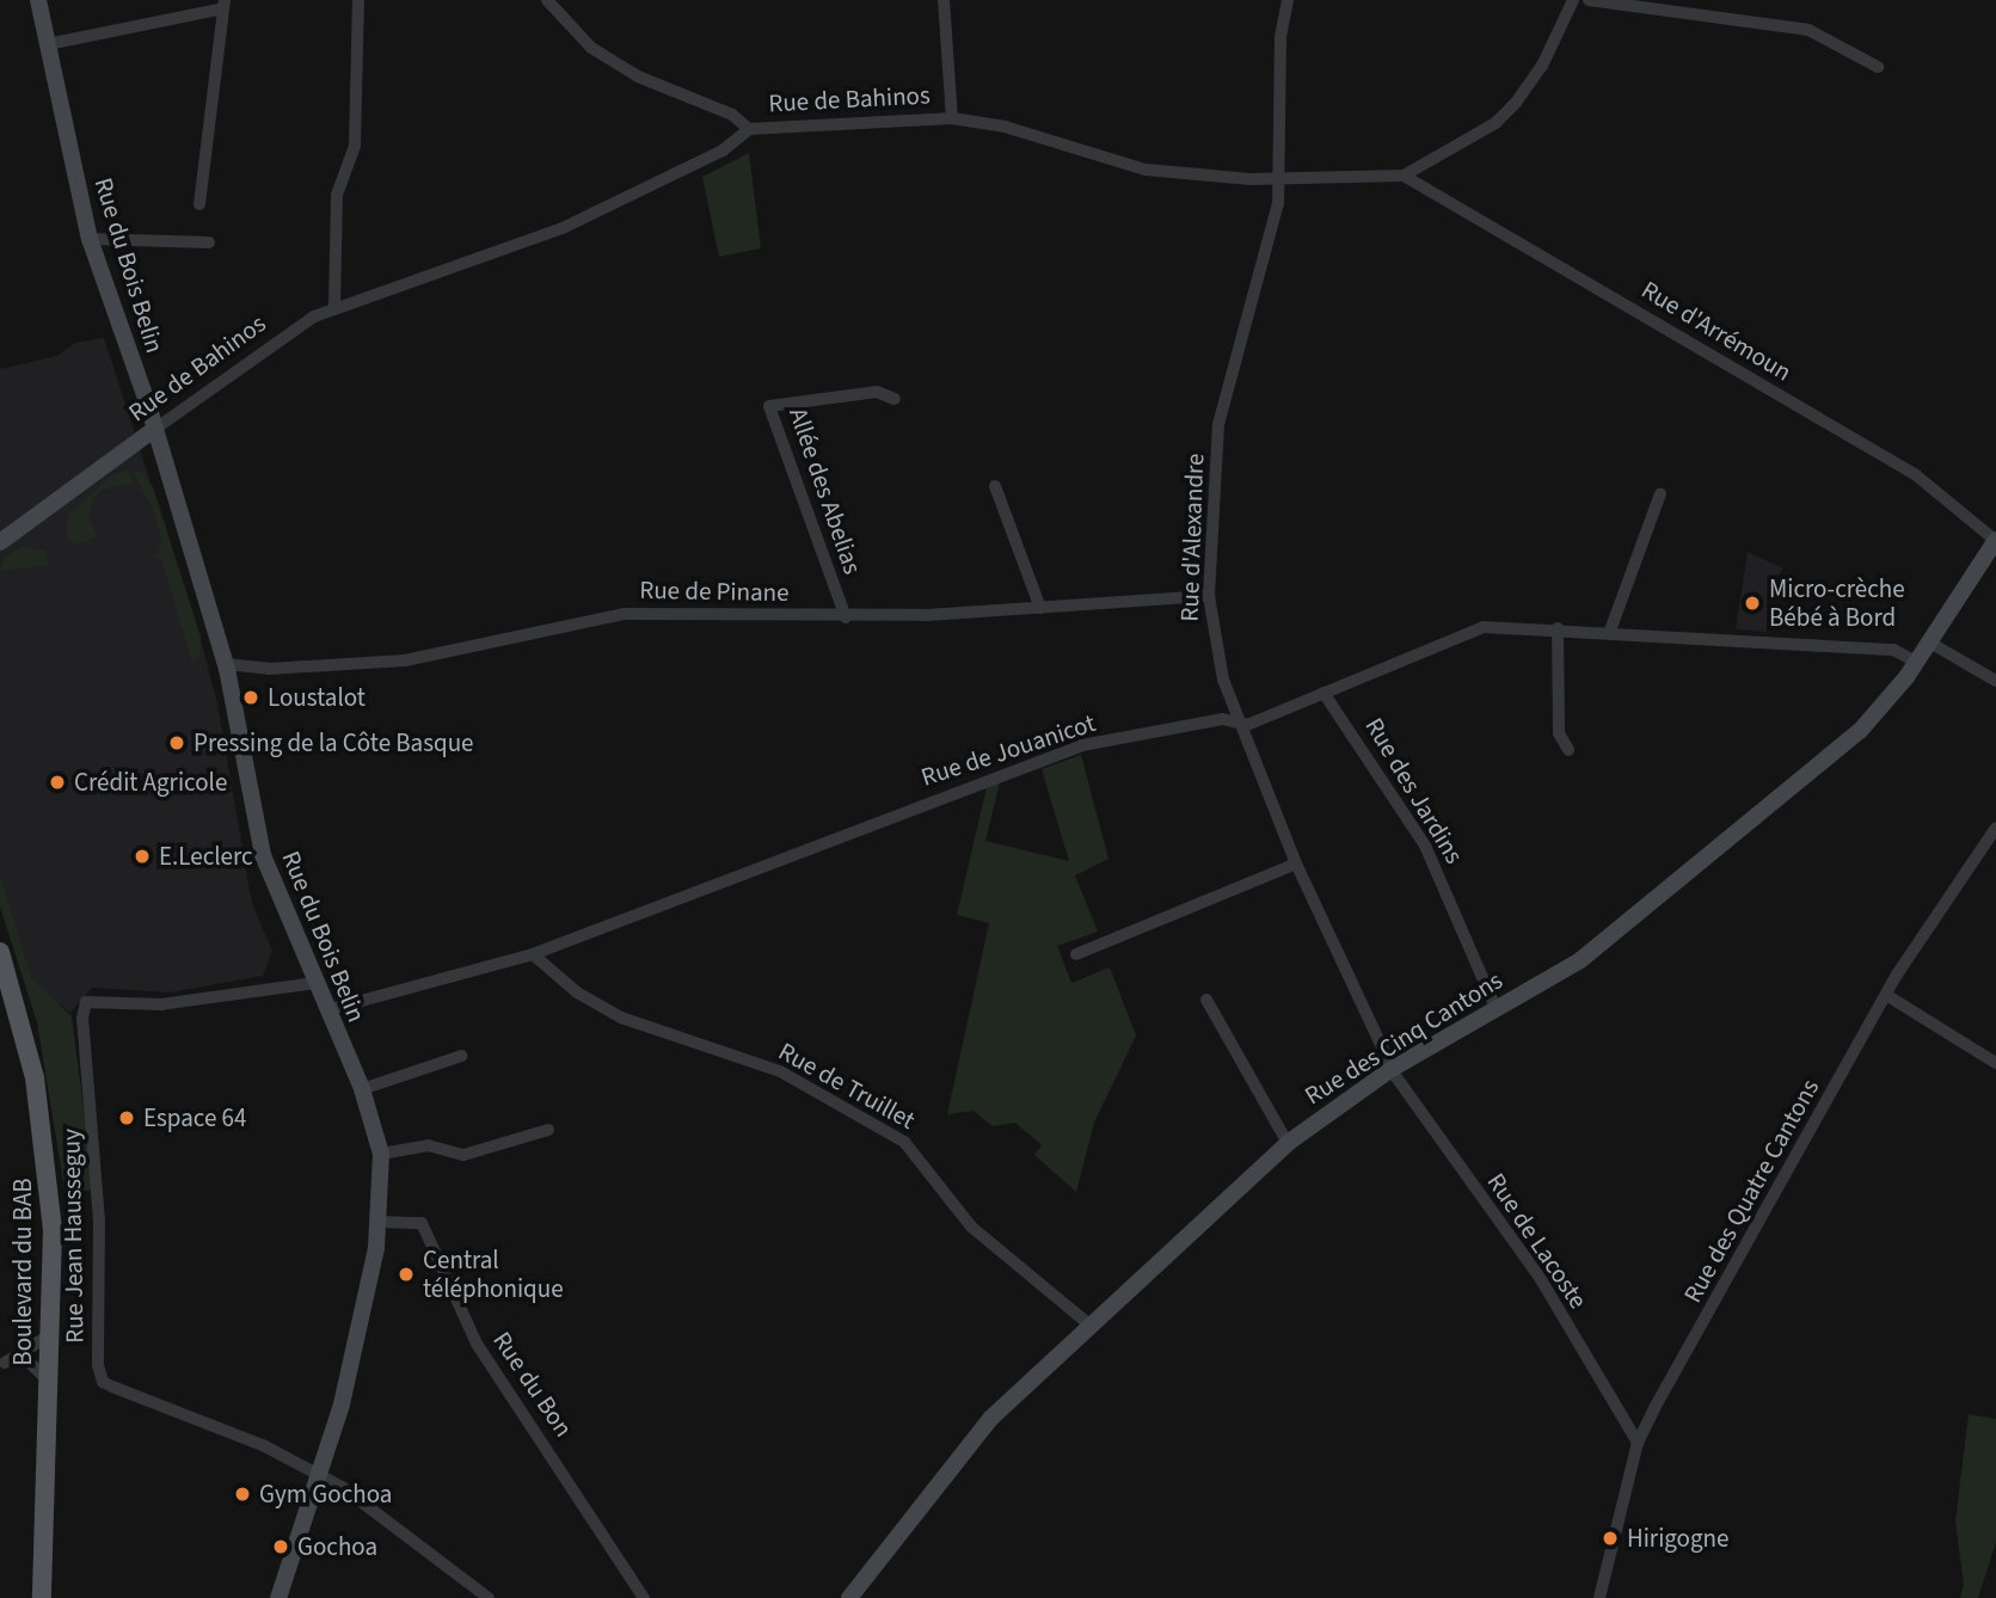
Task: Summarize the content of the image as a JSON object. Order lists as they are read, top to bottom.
{
  "streets": {
    "main road": ["Boulevard du BAB"],
    "street": [
      "Rue de Bahinos",
      "Rue du Bois Belin",
      "Rue d'Arrémoun",
      "Allée des Abelias",
      "Rue d'Alexandre",
      "Rue de Pinane",
      "Rue de Jouanicot",
      "Rue des Jardins",
      "Rue des Cinq Cantons",
      "Rue de Truillet",
      "Rue des Quatre Cantons",
      "Rue Jean Hausseguy",
      "Rue de Lacoste",
      "Rue du Bon"
    ]
  },
  "crossings": [
    ["Rue de Bahinos", "Rue du Bois Belin"],
    ["Rue de Bahinos", "Rue d'Arrémoun"],
    ["Rue de Bahinos", "Rue d'Alexandre"],
    ["Rue du Bois Belin", "Rue de Pinane"],
    ["Rue du Bois Belin", "Rue de Jouanicot"],
    ["Rue du Bois Belin", "Rue Jean Hausseguy"],
    ["Rue du Bois Belin", "Rue du Bon"],
    ["Rue d'Arrémoun", "Rue des Cinq Cantons"],
    ["Allée des Abelias", "Rue de Pinane"],
    ["Rue d'Alexandre", "Rue de Pinane"],
    ["Rue d'Alexandre", "Rue de Jouanicot"],
    ["Rue d'Alexandre", "Rue des Cinq Cantons"],
    ["Rue d'Alexandre", "Rue de Lacoste"],
    ["Rue de Jouanicot", "Rue des Jardins"],
    ["Rue de Jouanicot", "Rue des Cinq Cantons"],
    ["Rue de Jouanicot", "Rue de Truillet"],
    ["Rue des Jardins", "Rue des Cinq Cantons"],
    ["Rue des Cinq Cantons", "Rue de Truillet"],
    ["Rue des Cinq Cantons", "Rue de Lacoste"],
    ["Rue des Quatre Cantons", "Rue de Lacoste"]
  ],
  "places": [
    "Micro-crèche Bébé à Bord",
    "Loustalot",
    "Pressing de la Côte Basque",
    "Crédit Agricole",
    "E.Leclerc",
    "Espace 64",
    "Central téléphonique",
    "Gym Gochoa",
    "Hirigogne",
    "Gochoa"
  ]
}
